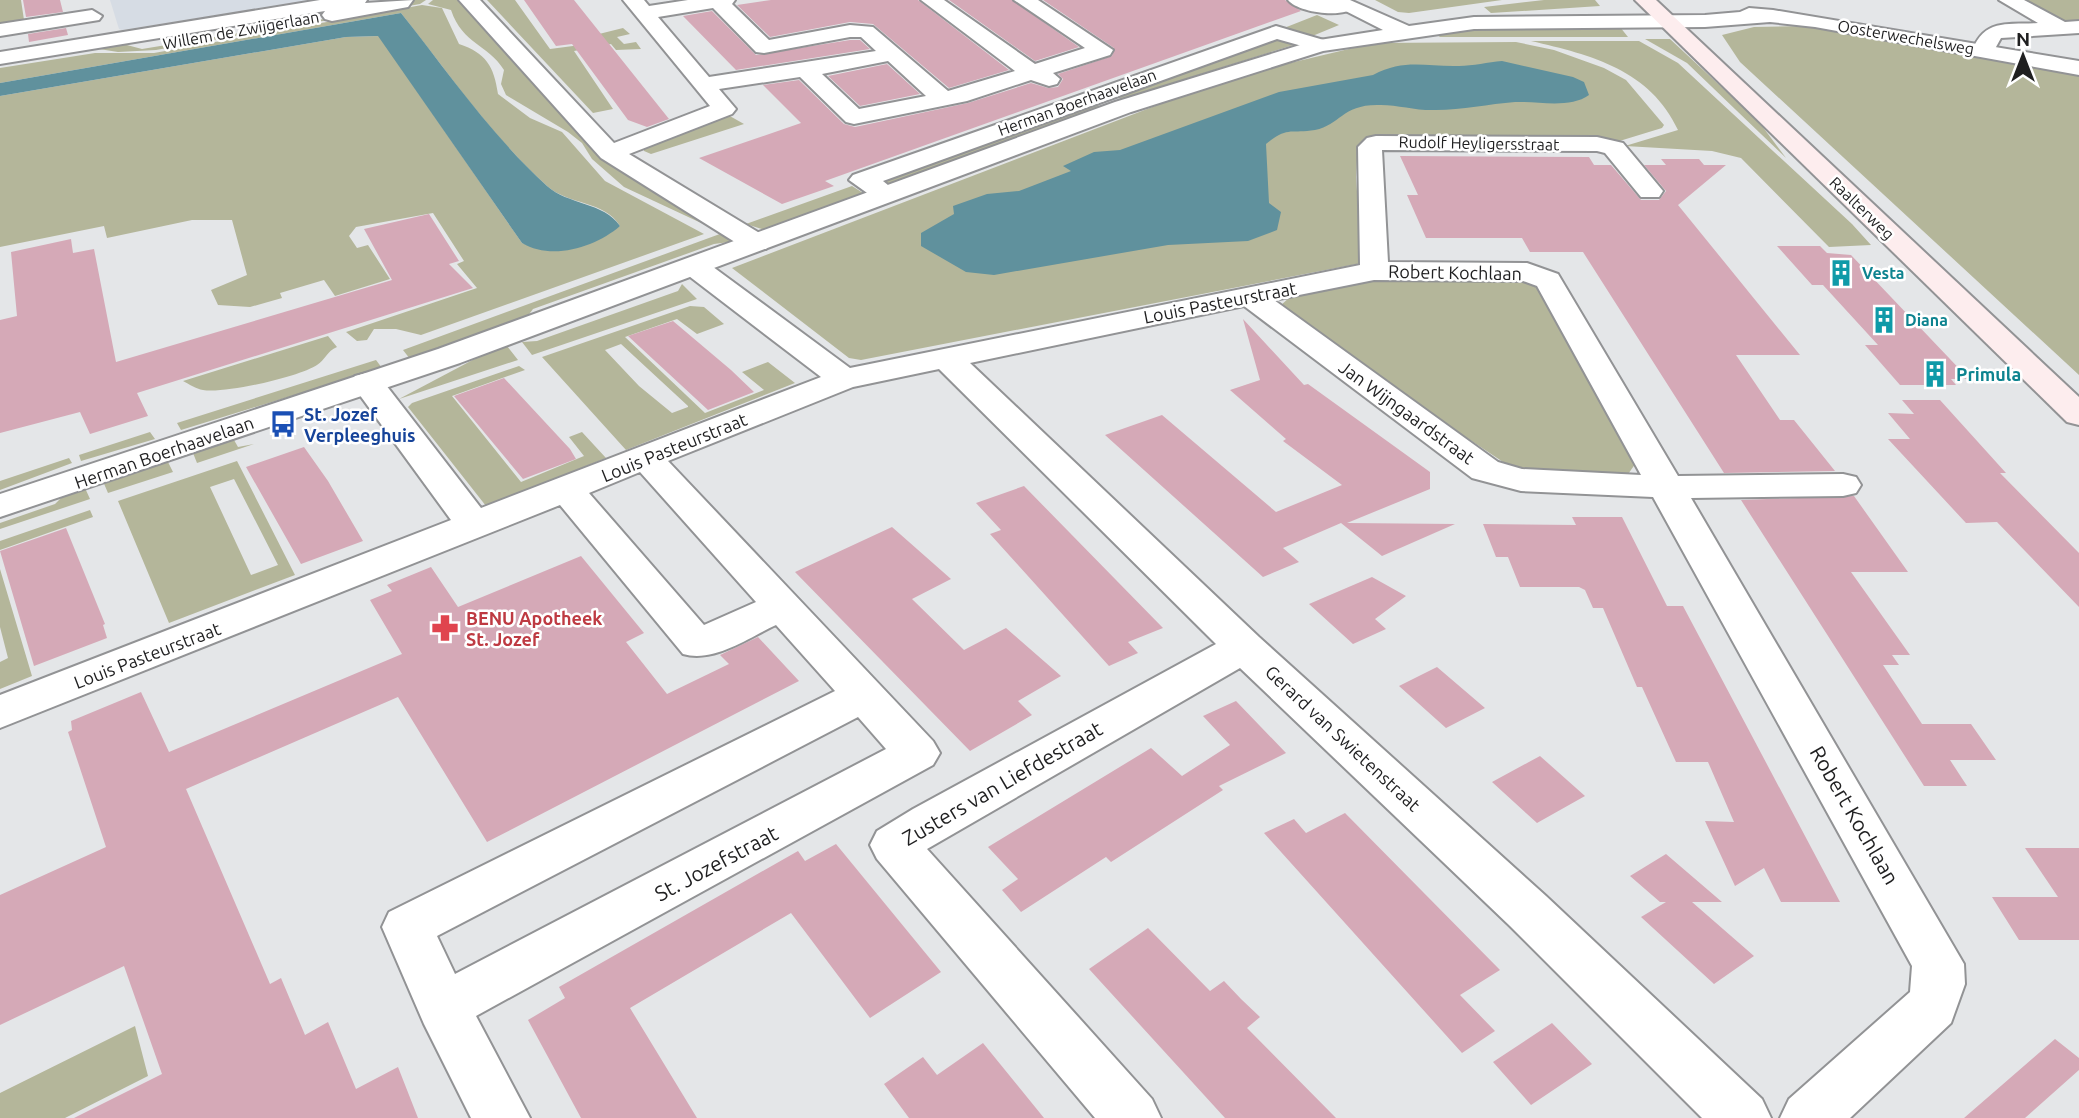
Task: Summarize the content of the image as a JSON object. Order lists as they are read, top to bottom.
{
  "streets": {
    "main road": ["Raalterweg"],
    "street": [
      "Willem de Zwijgerlaan",
      "Oosterwechelsweg",
      "Herman Boerhaavelaan",
      "Rudolf Heyligersstraat",
      "Robert Kochlaan",
      "Louis Pasteurstraat",
      "Jan Wijngaardstraat",
      "Gerard van Swietenstraat",
      "Zusters van Liefdestraat",
      "St. Jozefstraat"
    ]
  },
  "crossings": [
    ["Oosterwechelsweg", "Herman Boerhaavelaan"],
    ["Oosterwechelsweg", "Raalterweg"],
    ["Herman Boerhaavelaan", "Raalterweg"],
    ["Rudolf Heyligersstraat", "Robert Kochlaan"],
    ["Rudolf Heyligersstraat", "Louis Pasteurstraat"],
    ["Robert Kochlaan", "Louis Pasteurstraat"],
    ["Robert Kochlaan", "Jan Wijngaardstraat"],
    ["Louis Pasteurstraat", "Jan Wijngaardstraat"],
    ["Louis Pasteurstraat", "Gerard van Swietenstraat"],
    ["Louis Pasteurstraat", "St. Jozefstraat"],
    ["Gerard van Swietenstraat", "Zusters van Liefdestraat"]
  ],
  "places": {
    "building": ["Vesta", "Diana", "Primula"],
    "bus stop": ["St. Jozef Verpleeghuis"],
    "pharmacy": ["BENU Apotheek St. Jozef"]
  },
  "north": "top"
}
